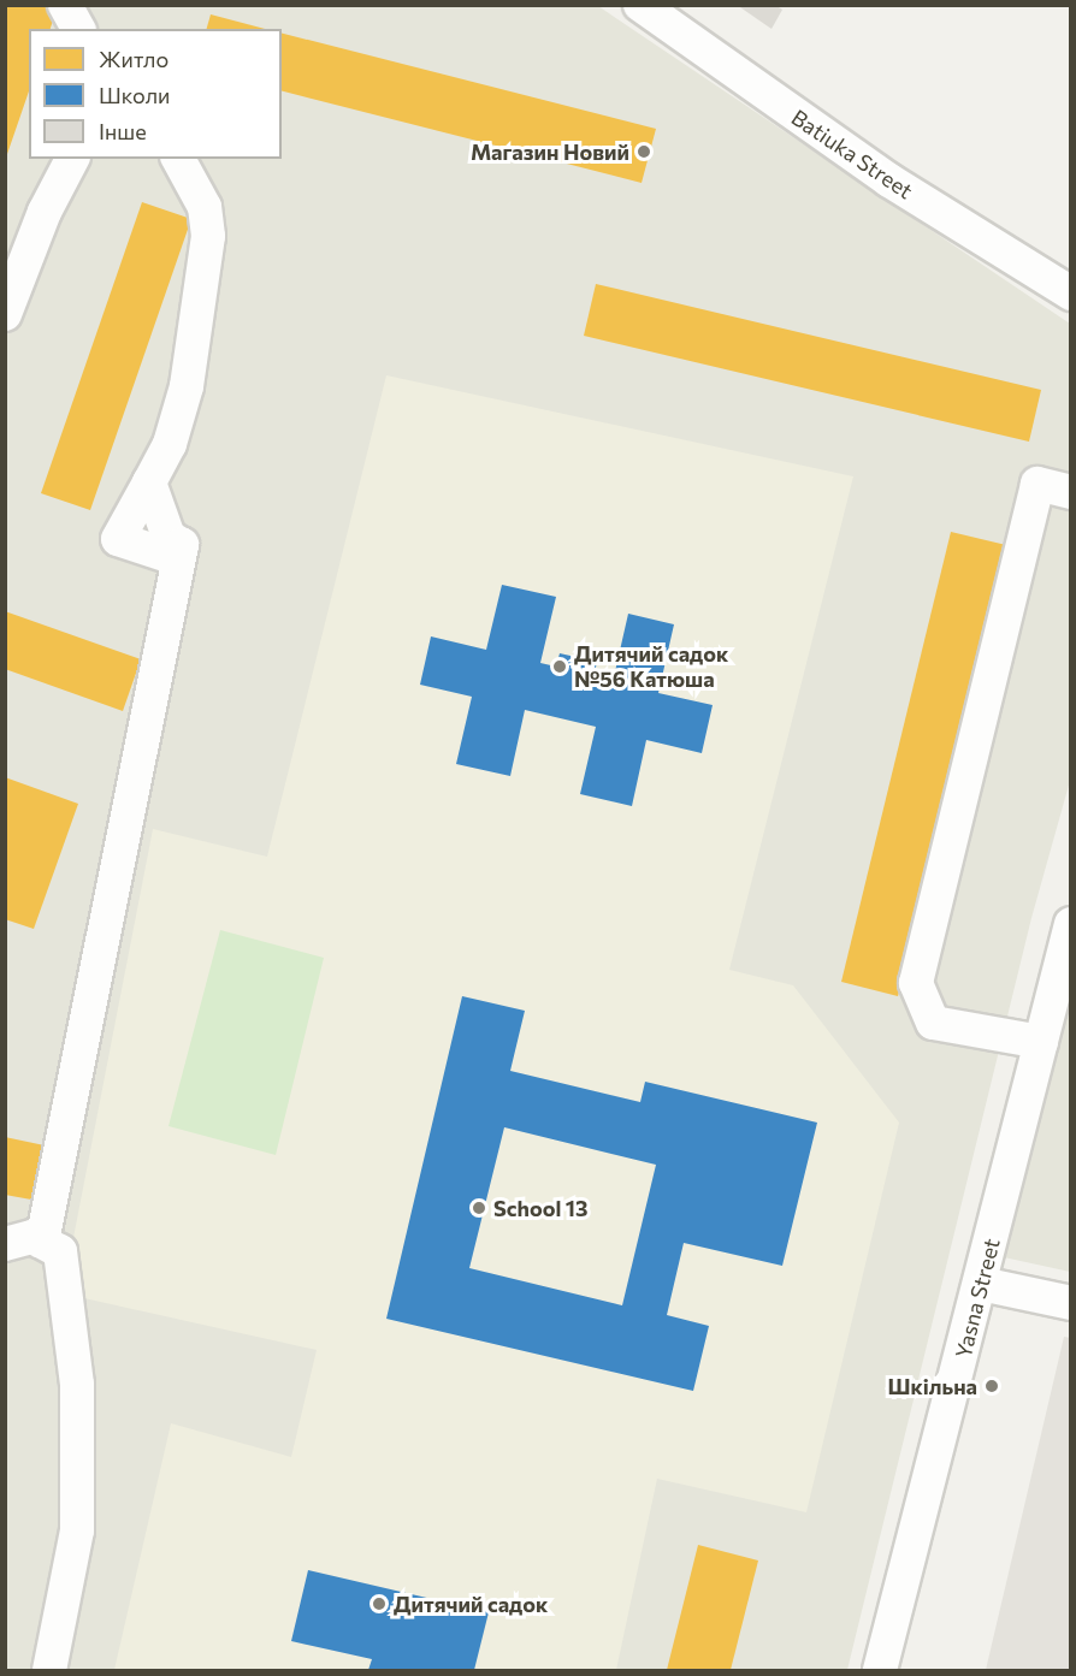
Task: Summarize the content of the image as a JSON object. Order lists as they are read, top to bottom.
{
  "streets": {
    "street": ["Batiuka Street", "Yasna Street"]
  },
  "places": [
    "Магазин Новий",
    "Дитячий садок №56 Катюша",
    "School 13",
    "Шкільна",
    "Дитячий садок"
  ],
  "legend": ["Житло", "Школи", "Інше"]
}
